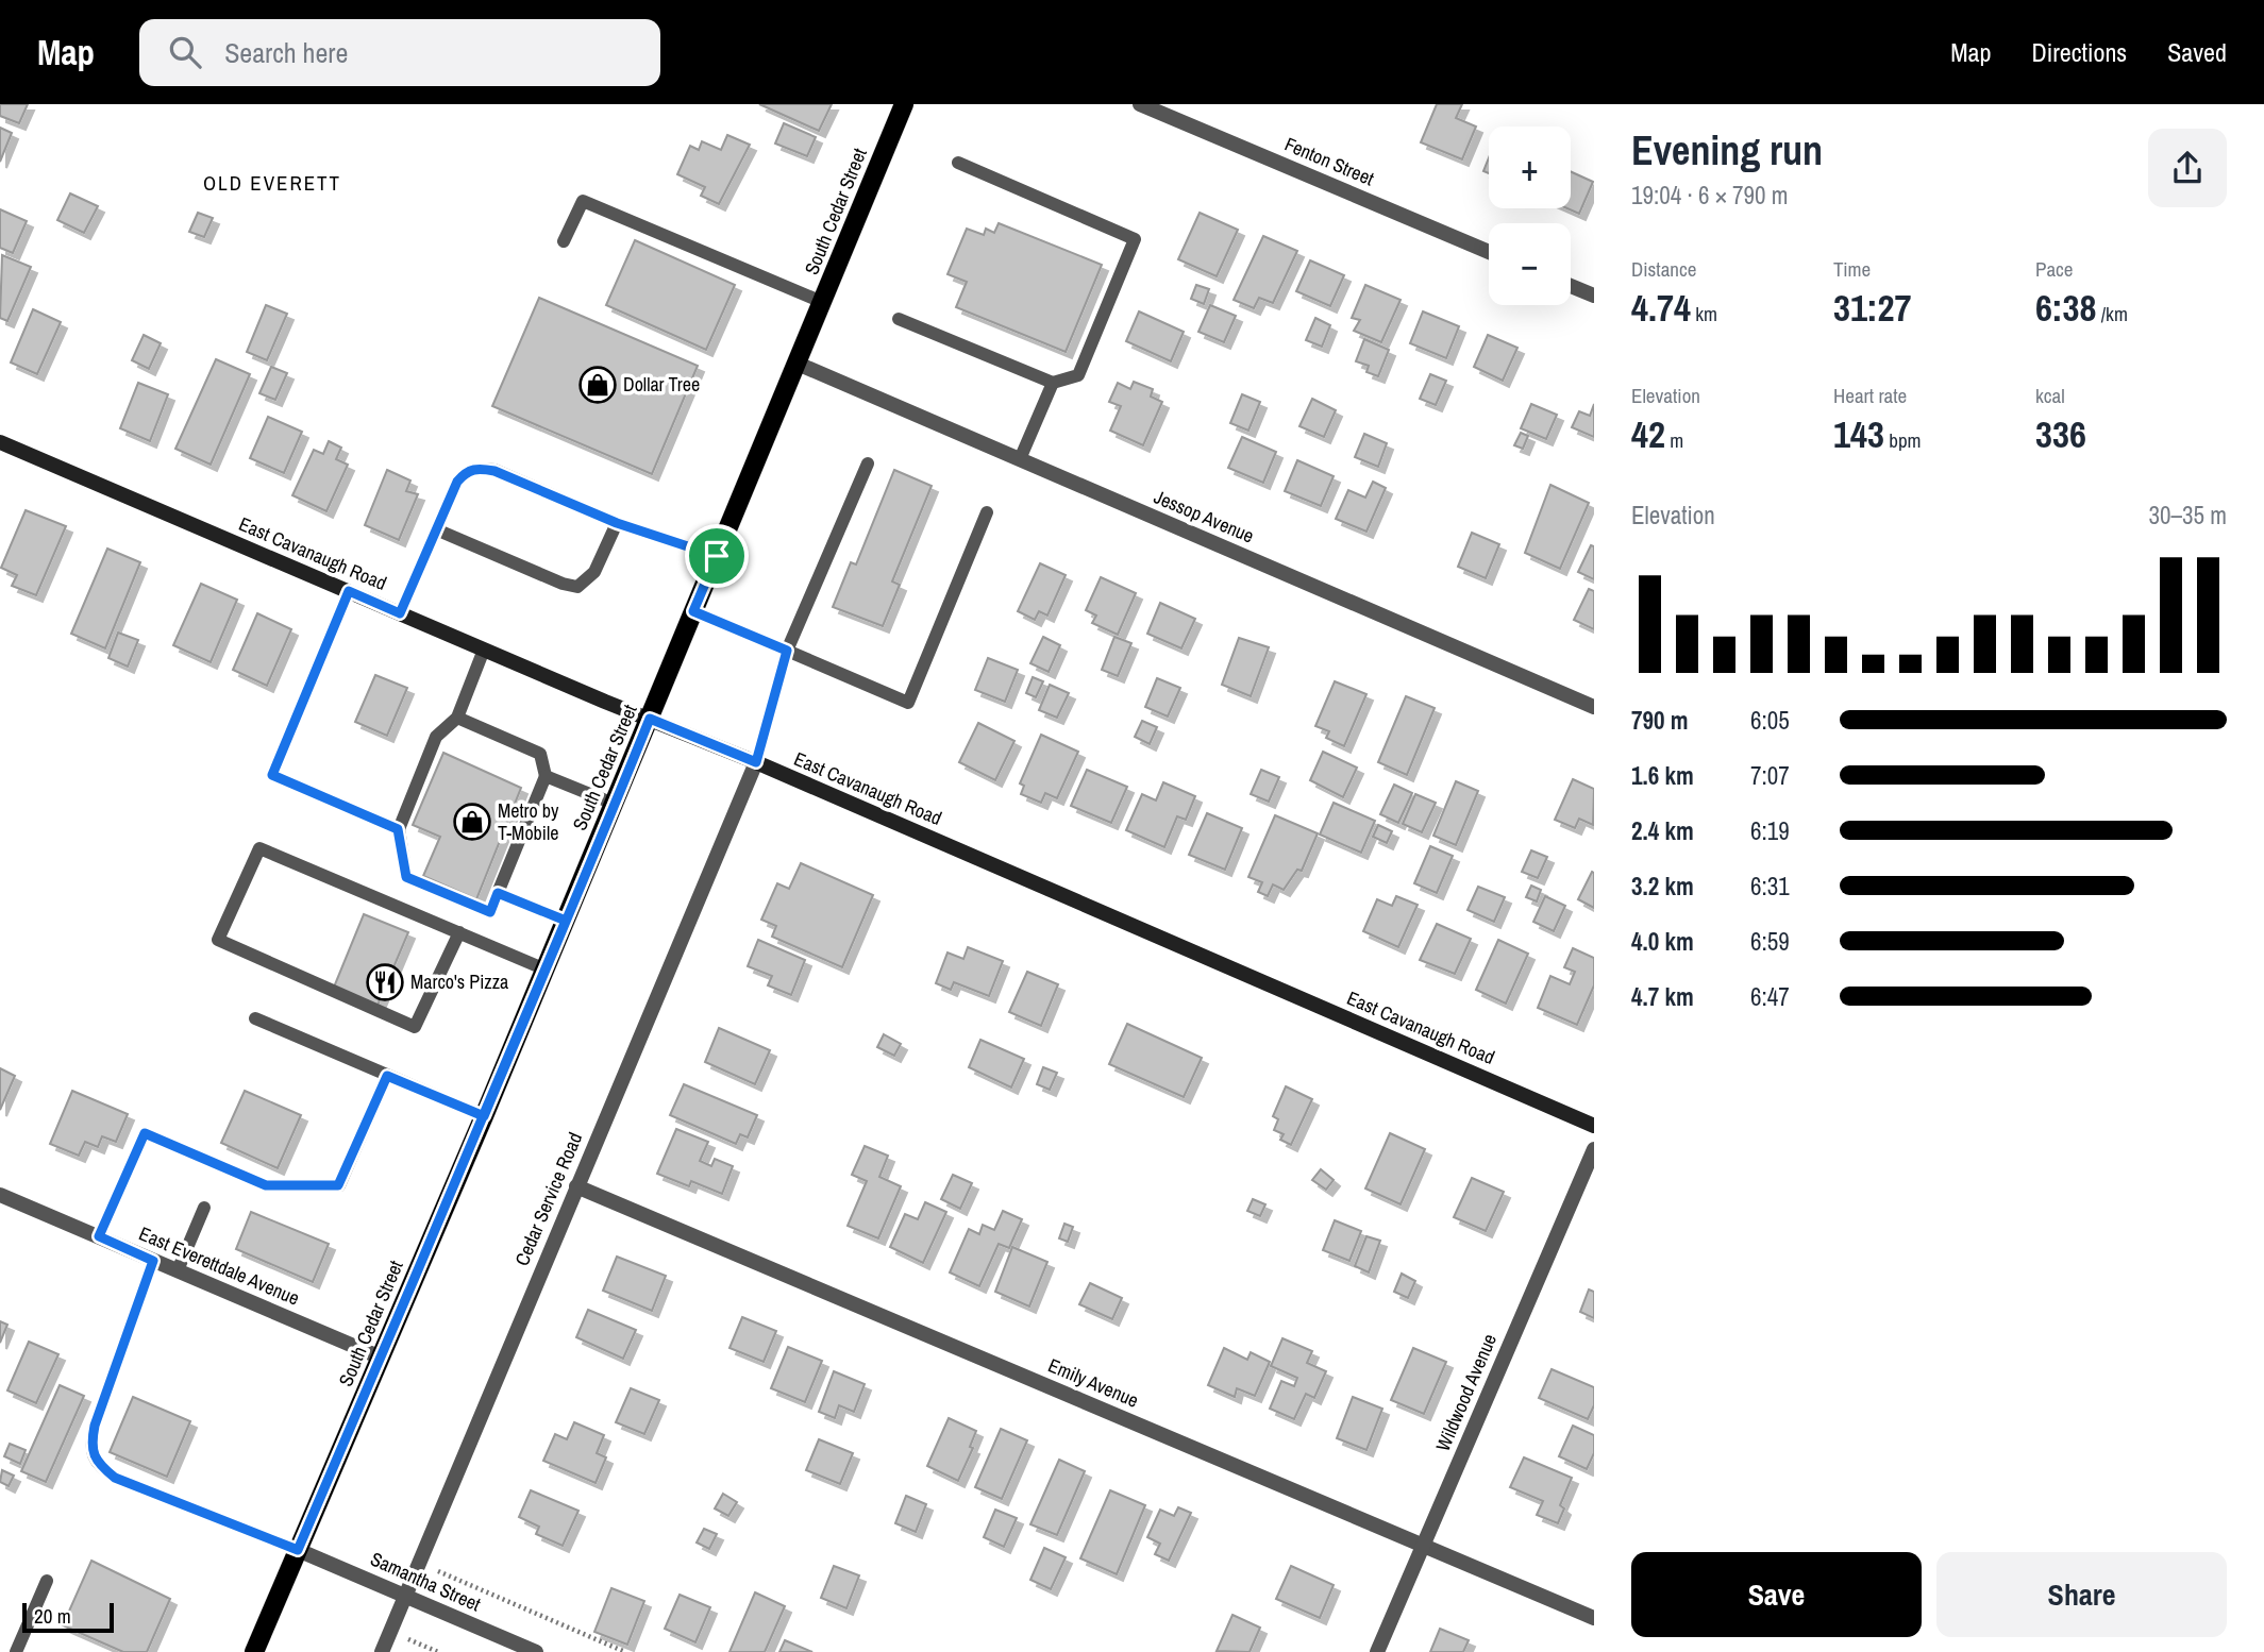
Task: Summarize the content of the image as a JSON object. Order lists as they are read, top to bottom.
{
  "streets": {
    "main road": ["South Cedar Street"],
    "street": [
      "Fenton Street",
      "Jessop Avenue",
      "East Cavanaugh Road",
      "Cedar Service Road",
      "East Everettdale Avenue",
      "Emily Avenue",
      "Wildwood Avenue",
      "Samantha Street"
    ]
  },
  "crossings": [
    ["South Cedar Street", "Jessop Avenue"],
    ["South Cedar Street", "East Cavanaugh Road"],
    ["South Cedar Street", "East Everettdale Avenue"],
    ["South Cedar Street", "Samantha Street"],
    ["East Cavanaugh Road", "Cedar Service Road"],
    ["Cedar Service Road", "Emily Avenue"],
    ["Cedar Service Road", "Samantha Street"],
    ["Emily Avenue", "Wildwood Avenue"]
  ],
  "districts": ["OLD EVERETT"],
  "places": {
    "shop": ["Dollar Tree", "Metro by T-Mobile"],
    "restaurant": ["Marco's Pizza"]
  },
  "scale_bar": "20 m",
  "page": {
    "header": "Map",
    "search": "Search here",
    "nav": ["Map", "Directions", "Saved"],
    "heading": ["Evening run", "19:04 · 6 × 790 m"],
    "map_buttons": ["+", "−"],
    "stats": [
      ["Distance", "4.74 km"],
      ["Time", "31:27"],
      ["Pace", "6:38 /km"],
      ["Elevation", "42 m"],
      ["Heart rate", "143 bpm"],
      ["kcal", "336"]
    ],
    "chart": ["Elevation", "30–35 m"],
    "list": [
      {
        "name": "790 m",
        "note": "6:05"
      },
      {
        "name": "1.6 km",
        "note": "7:07"
      },
      {
        "name": "2.4 km",
        "note": "6:19"
      },
      {
        "name": "3.2 km",
        "note": "6:31"
      },
      {
        "name": "4.0 km",
        "note": "6:59"
      },
      {
        "name": "4.7 km",
        "note": "6:47"
      }
    ],
    "buttons": ["Save", "Share"],
    "scale": "20 m"
  }
}
